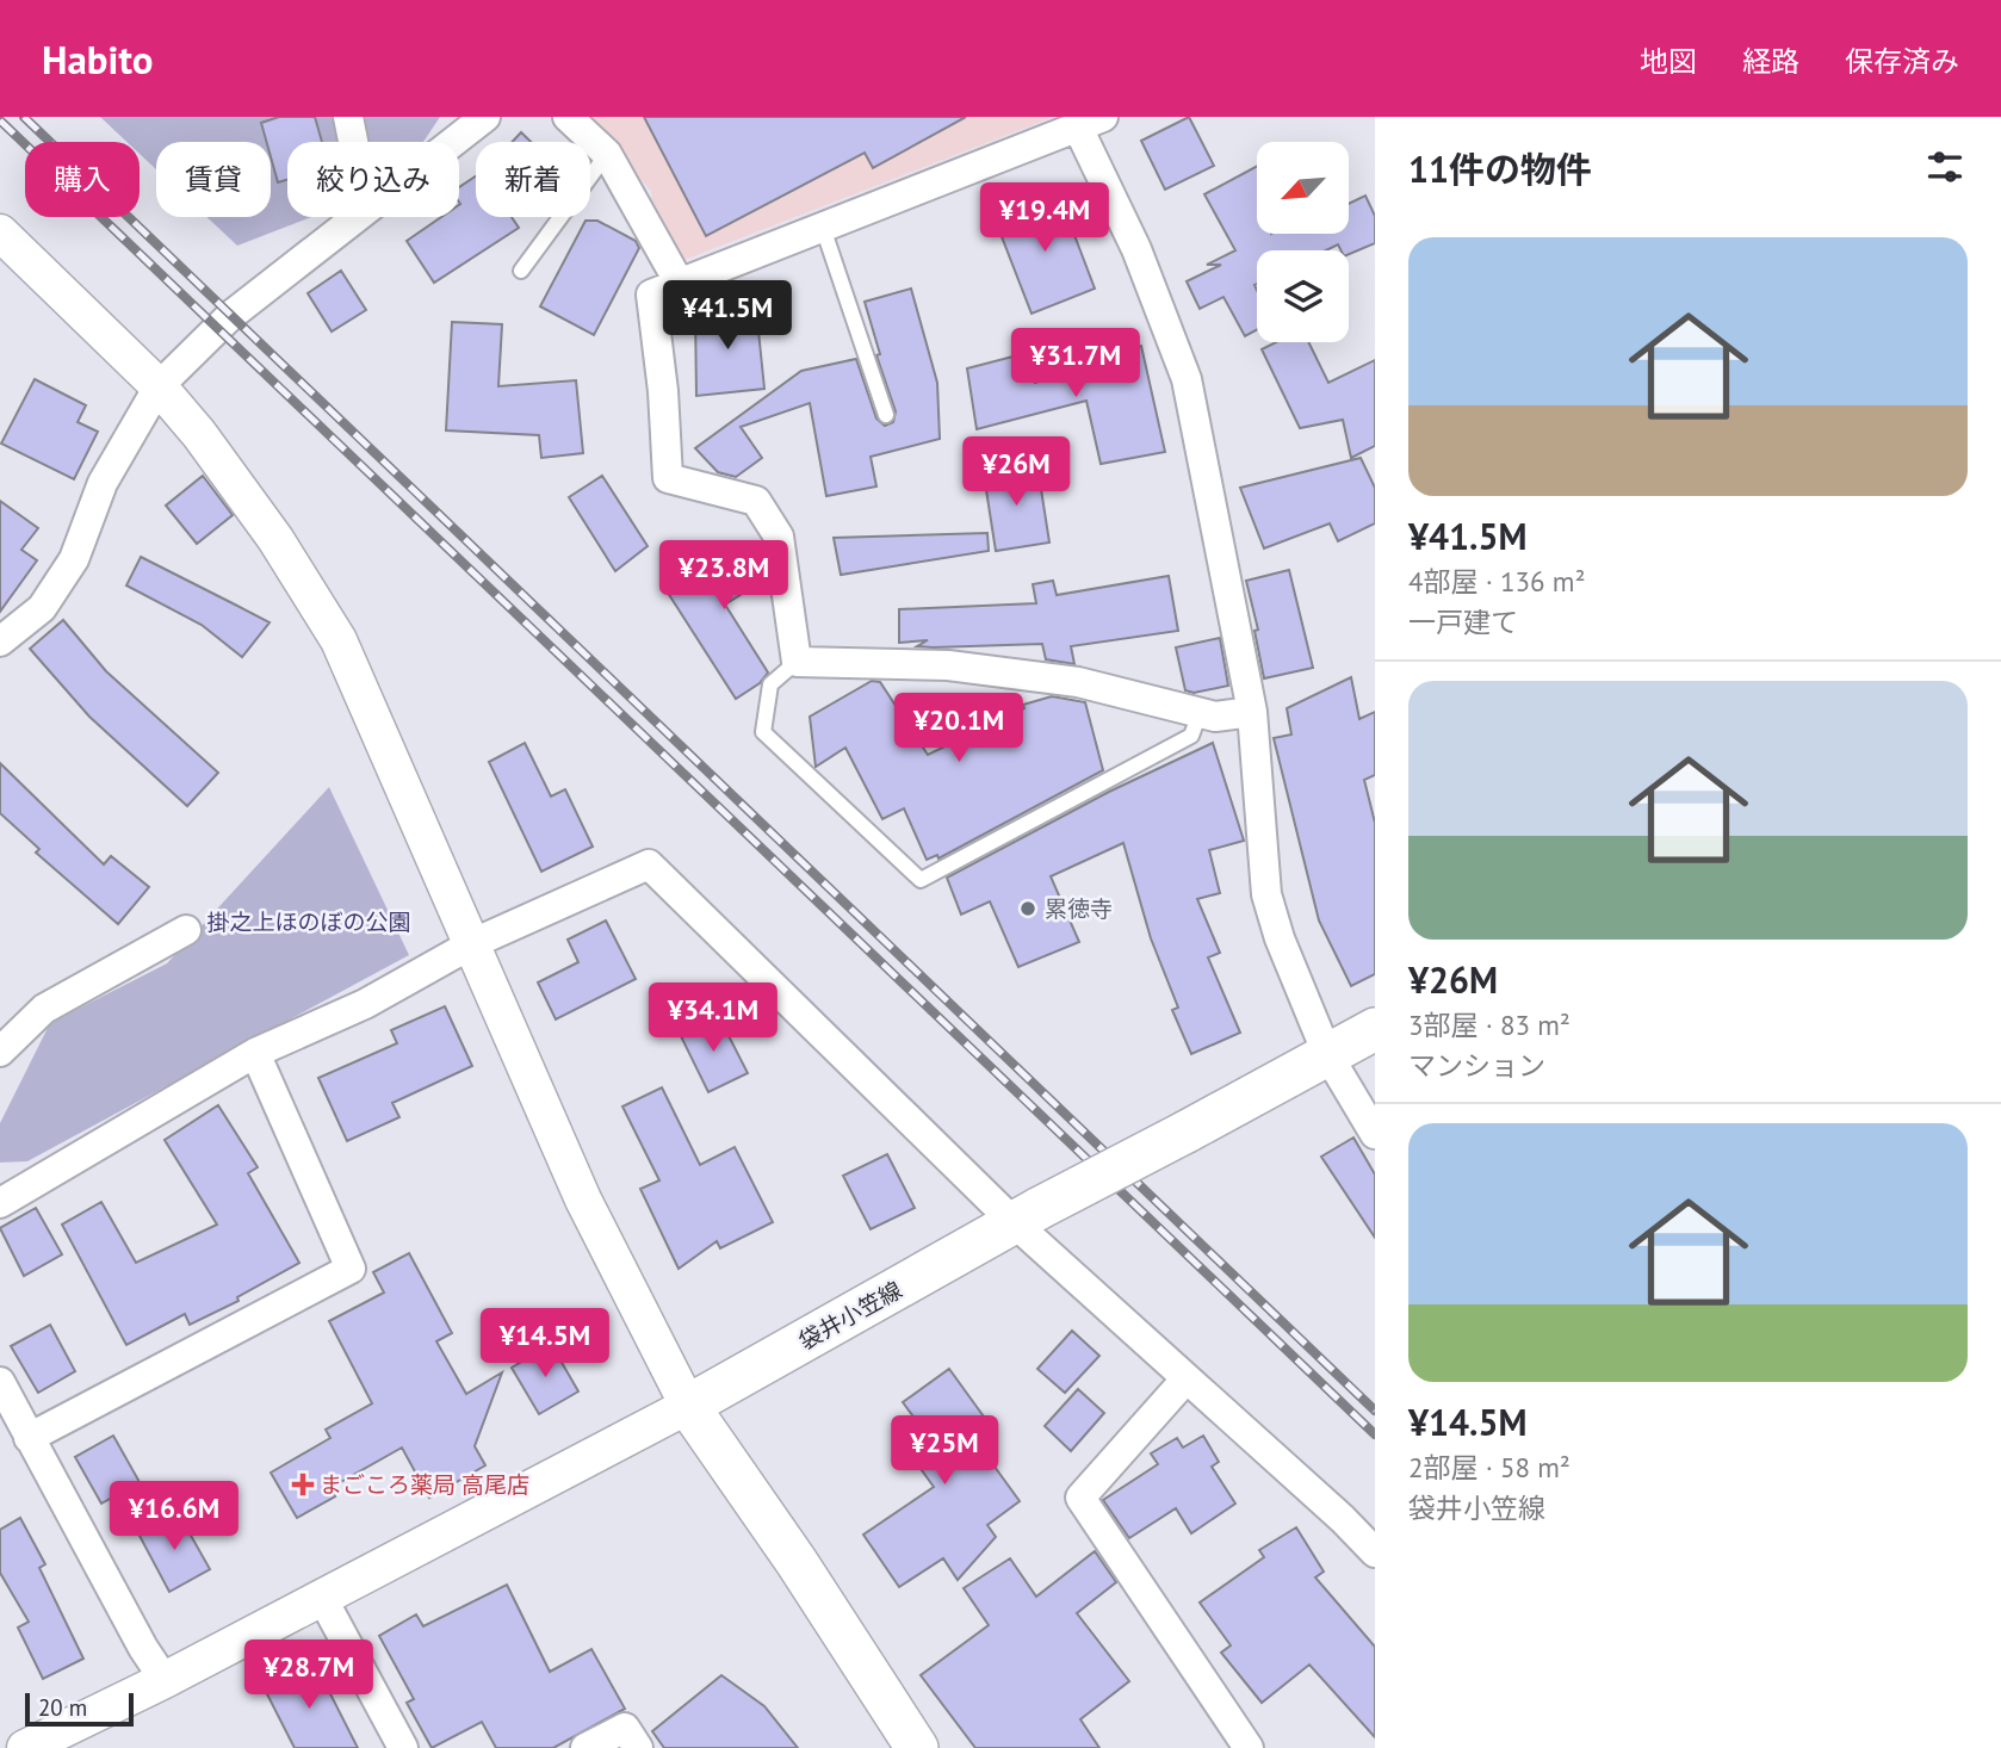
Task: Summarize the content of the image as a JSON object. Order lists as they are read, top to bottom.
{
  "streets": {
    "main road": ["袋井小笠線"]
  },
  "parks": ["掛之上ほのぼの公園"],
  "places": {
    "other": ["累徳寺"],
    "health": ["まごころ薬局 高尾店"]
  },
  "scale_bar": "20 m",
  "north": "bottom left",
  "page": {
    "header": "Habito",
    "nav": ["地図", "経路", "保存済み"],
    "heading": "11件の物件",
    "chip": [
      "購入",
      "賃貸",
      "絞り込み",
      "新着"
    ],
    "price": [
      "¥19.4M",
      "¥41.5M",
      "¥31.7M",
      "¥26M",
      "¥23.8M",
      "¥20.1M",
      "¥34.1M",
      "¥14.5M",
      "¥25M",
      "¥16.6M",
      "¥28.7M"
    ],
    "list": [
      {
        "name": "¥41.5M",
        "note": "4部屋 · 136 m² · 一戸建て"
      },
      {
        "name": "¥26M",
        "note": "3部屋 · 83 m² · マンション"
      },
      {
        "name": "¥14.5M",
        "note": "2部屋 · 58 m² · 袋井小笠線"
      }
    ],
    "scale": "20 m"
  }
}
